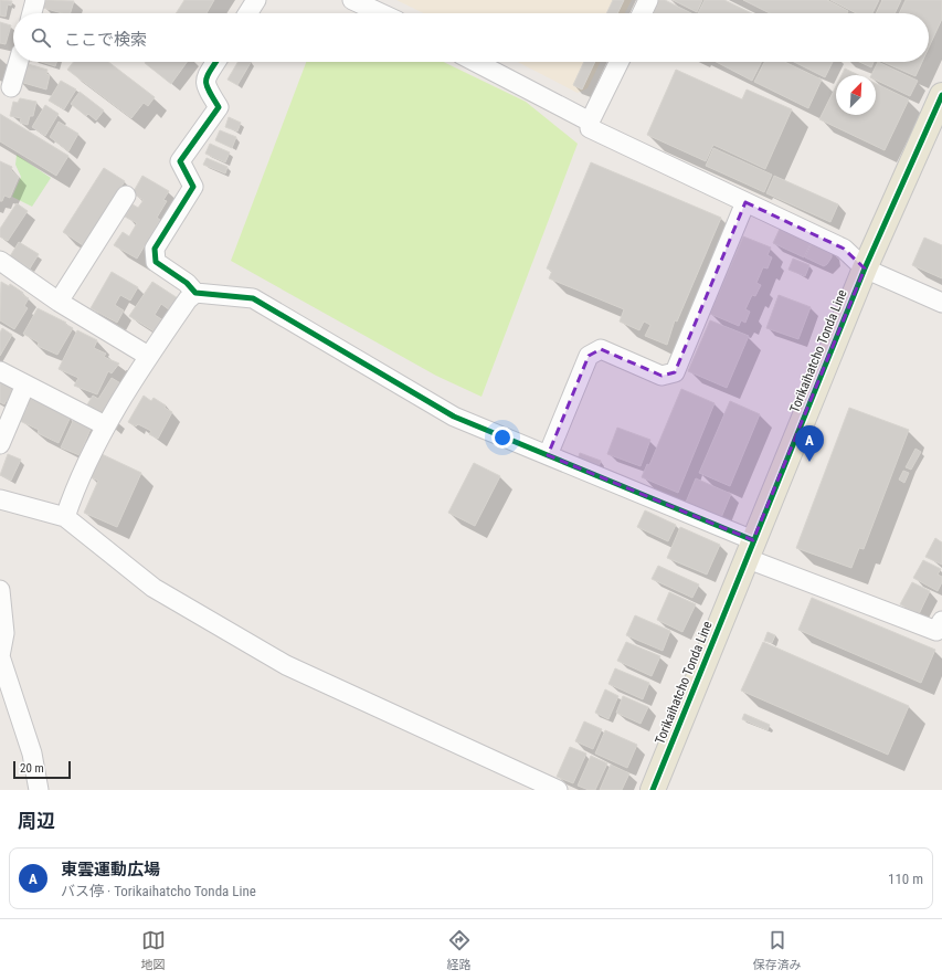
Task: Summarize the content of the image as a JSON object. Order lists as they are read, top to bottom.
{
  "streets": {
    "main road": ["Torikaihatcho Tonda Line"]
  },
  "scale_bar": "20 m",
  "north": "top right",
  "page": {
    "search": "ここで検索",
    "pins": "A",
    "scale": "20 m",
    "heading": "周辺",
    "list": [
      {
        "mark": "A",
        "name": "東雲運動広場",
        "note": "バス停 · Torikaihatcho Tonda Line",
        "value": "110 m"
      }
    ],
    "nav": ["地図", "経路", "保存済み"]
  }
}
